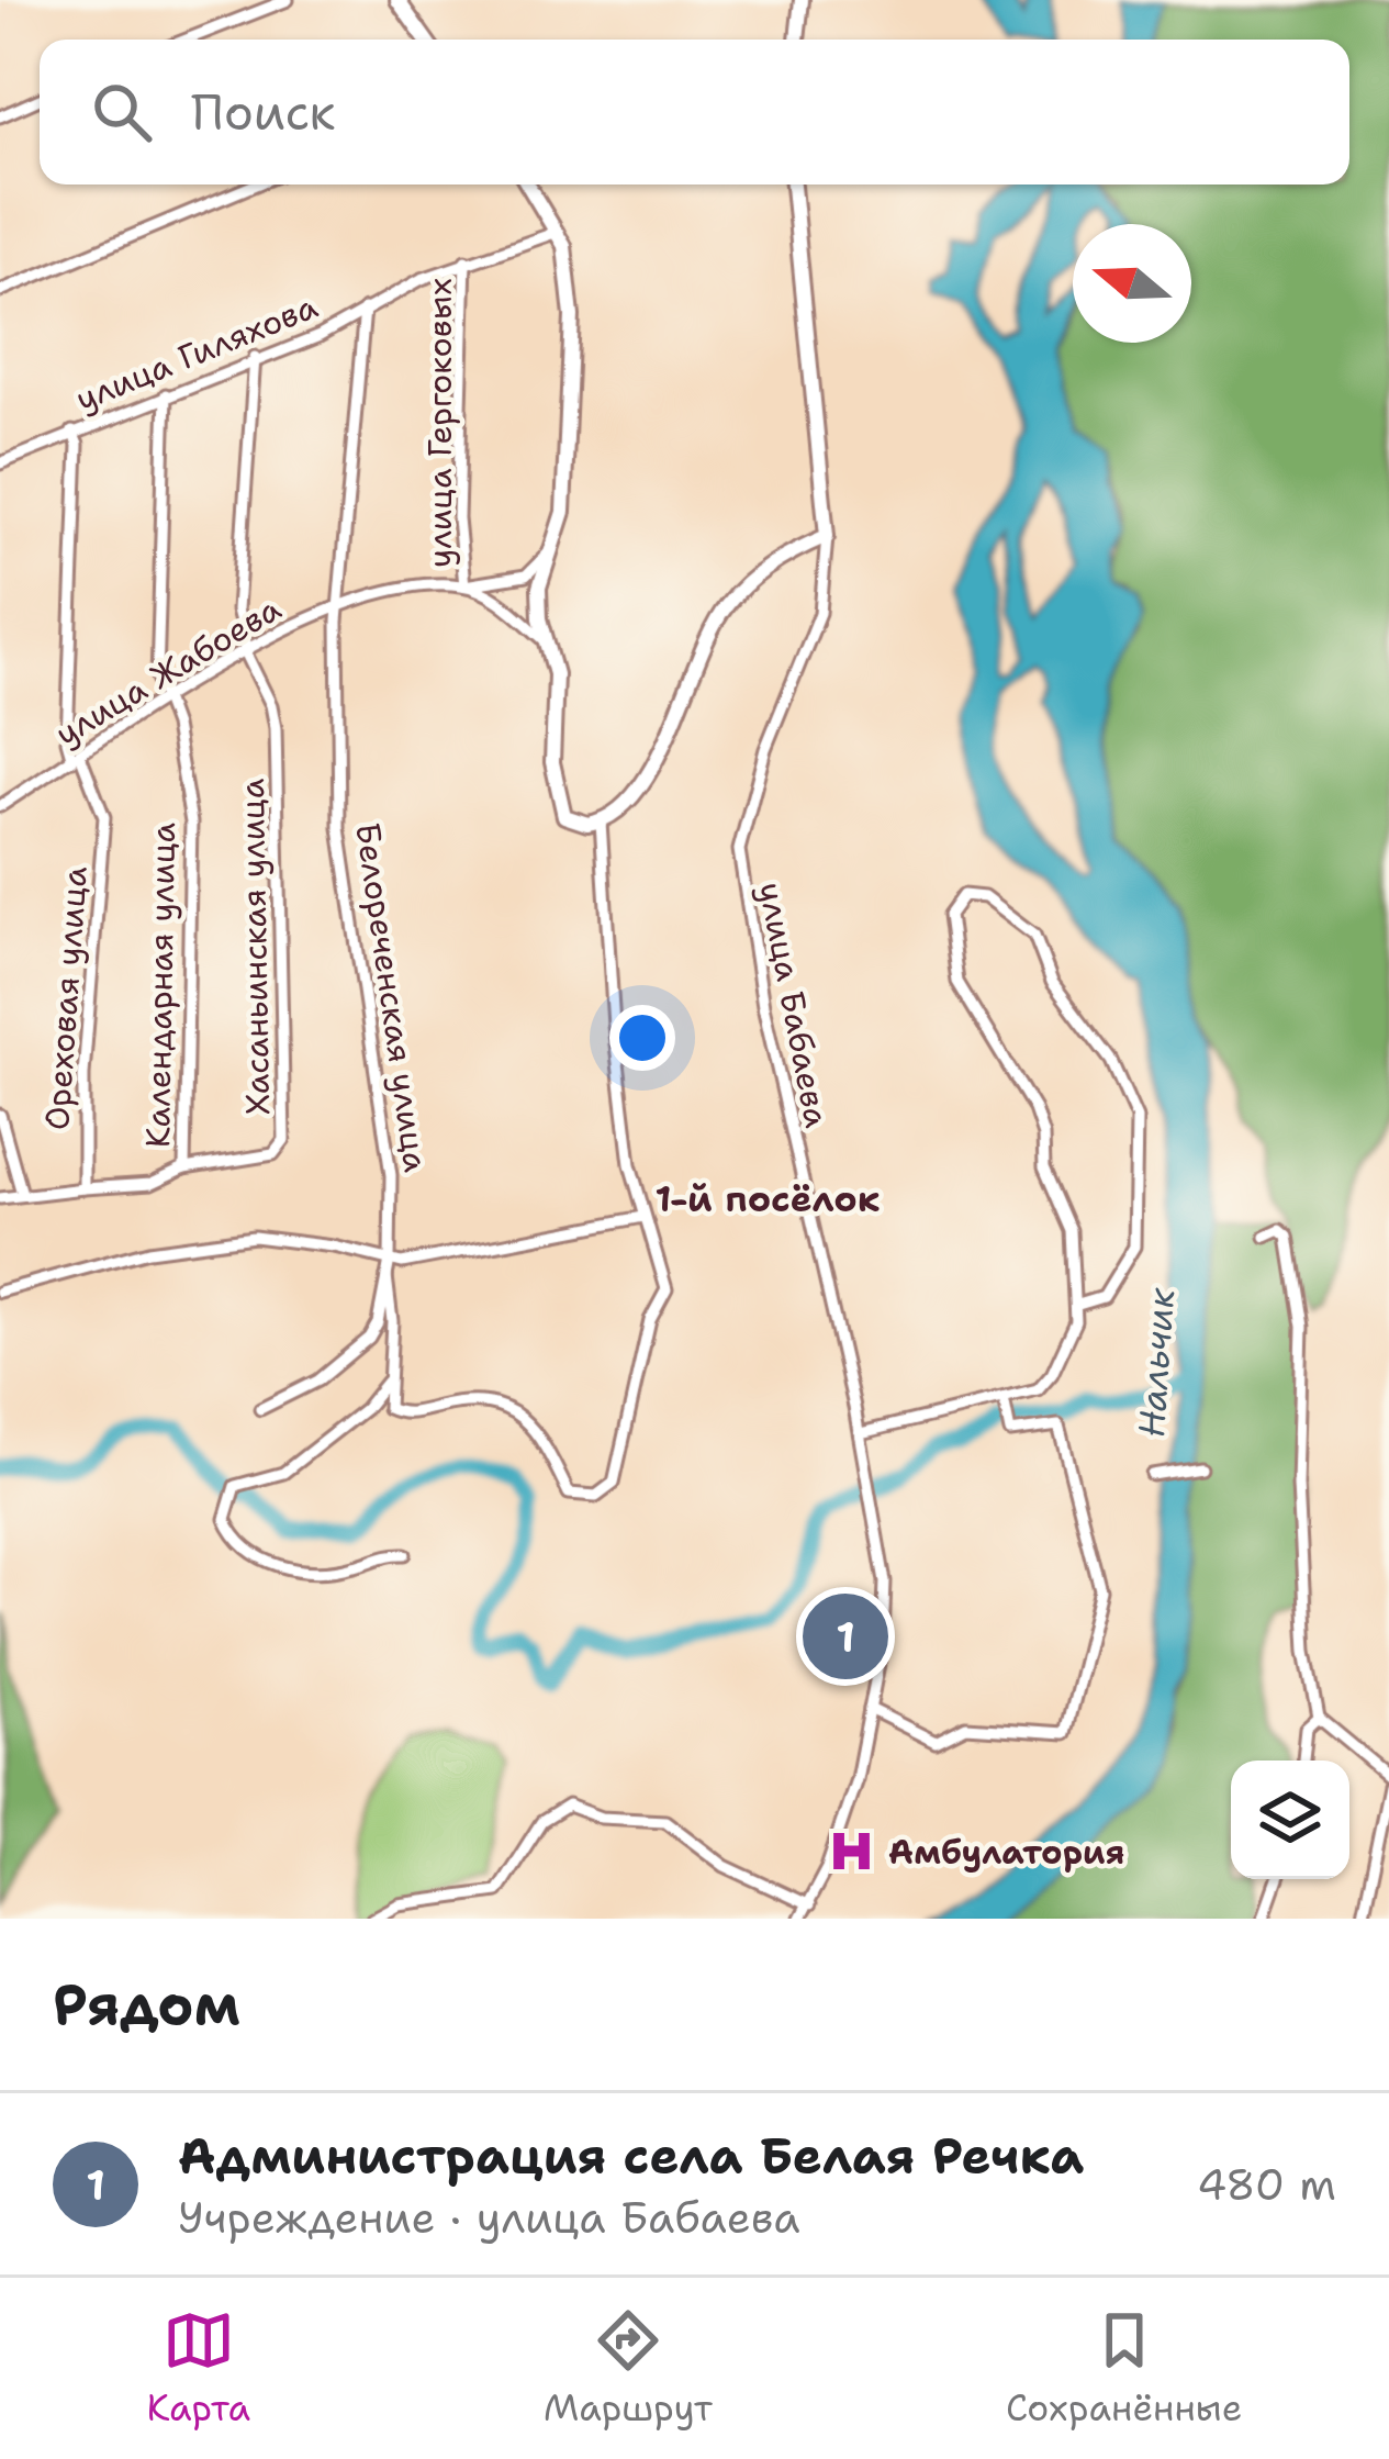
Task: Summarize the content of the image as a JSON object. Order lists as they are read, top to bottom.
{
  "streets": {
    "street": [
      "улица Гиляхова",
      "улица Гергоковых",
      "улица Жабоева",
      "Хасаньинская улица",
      "Календарная улица",
      "Белореченская улица",
      "Ореховая улица",
      "улица Бабаева"
    ]
  },
  "crossings": [
    ["улица Гиляхова", "улица Гергоковых"],
    ["улица Гиляхова", "Хасаньинская улица"],
    ["улица Гиляхова", "Календарная улица"],
    ["улица Гиляхова", "Белореченская улица"],
    ["улица Гиляхова", "Ореховая улица"],
    ["улица Гергоковых", "улица Жабоева"],
    ["улица Жабоева", "Хасаньинская улица"],
    ["улица Жабоева", "Календарная улица"],
    ["улица Жабоева", "Белореченская улица"],
    ["улица Жабоева", "Ореховая улица"],
    ["Хасаньинская улица", "Календарная улица"],
    ["Календарная улица", "Ореховая улица"]
  ],
  "districts": ["1-й посёлок"],
  "water": ["Нальчик"],
  "places": {
    "hospital": ["Амбулатория"]
  },
  "north": "left",
  "page": {
    "search": "Поиск",
    "pins": "1",
    "heading": "Рядом",
    "list": [
      {
        "mark": "1",
        "name": "Администрация села Белая Речка",
        "note": "Учреждение · улица Бабаева",
        "value": "480 m"
      }
    ],
    "nav": ["Карта", "Маршрут", "Сохранённые"]
  }
}
